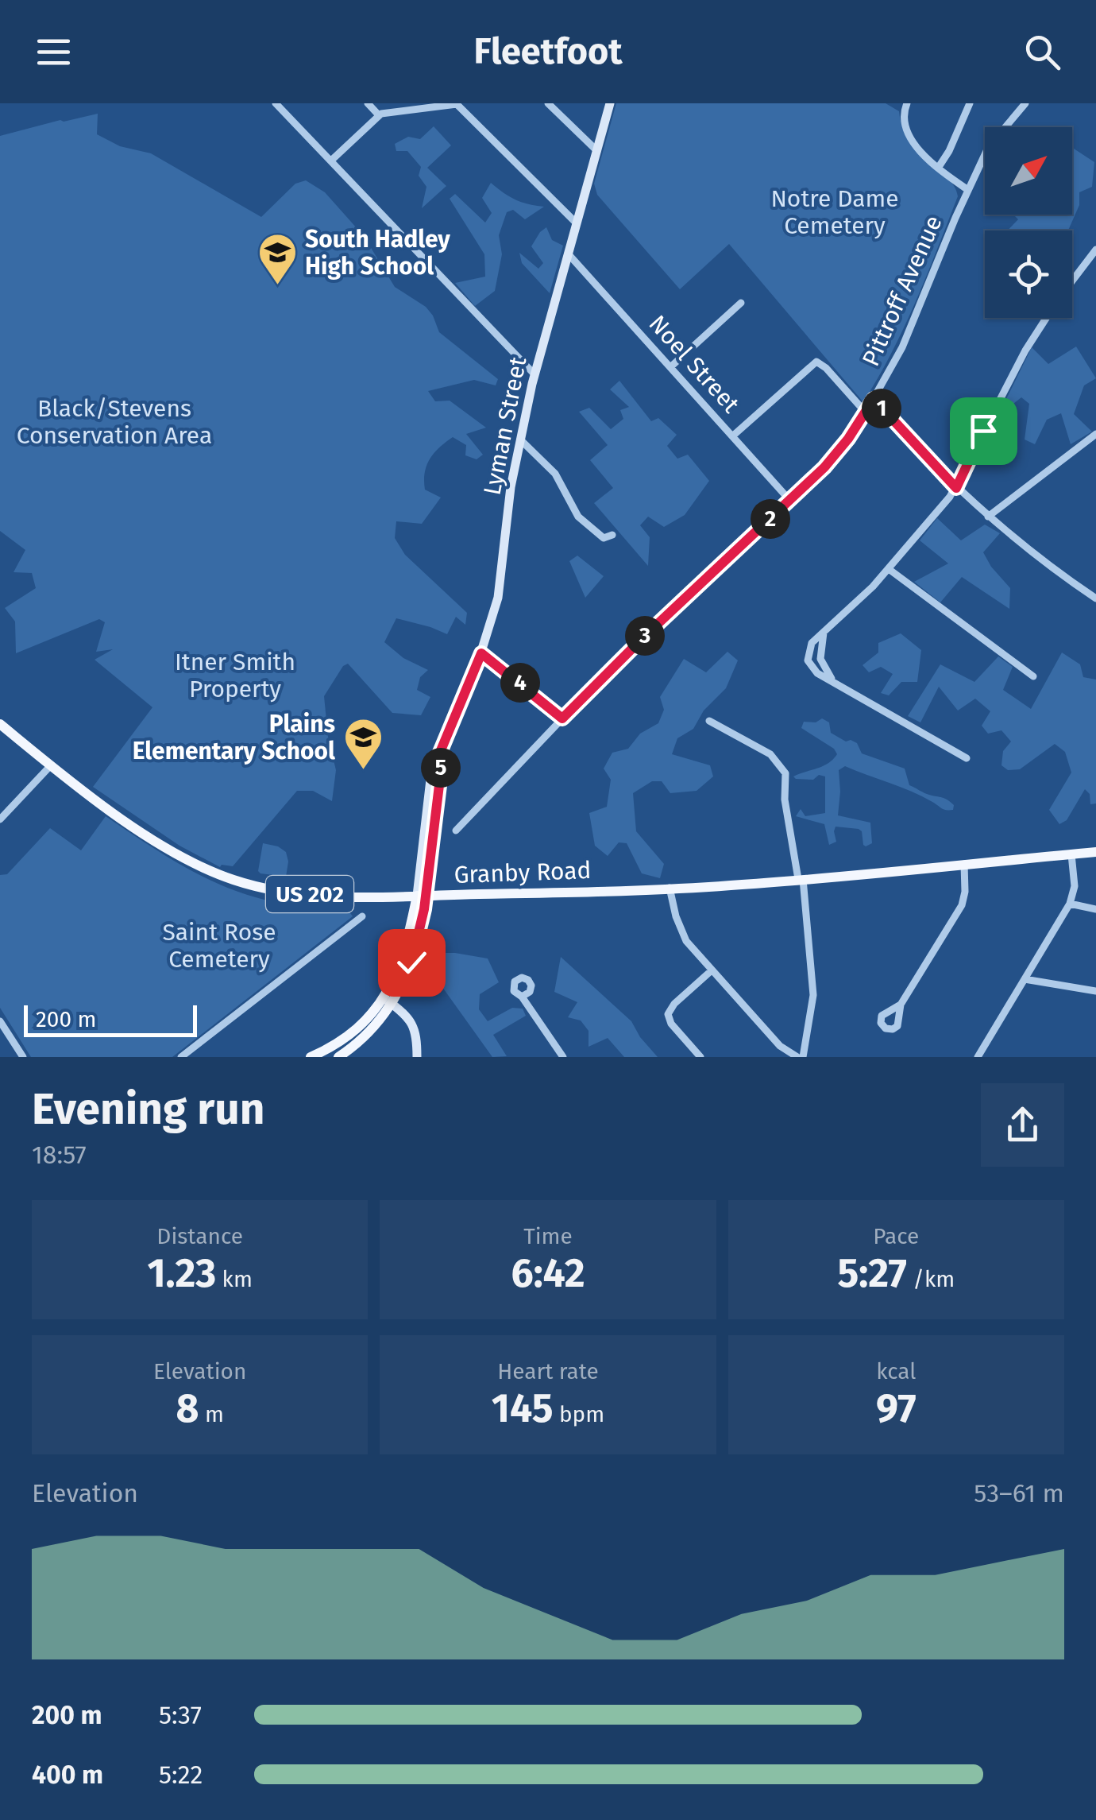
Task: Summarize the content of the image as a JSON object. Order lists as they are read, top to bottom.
{
  "streets": {
    "main road": ["Lyman Street", "Granby Road", "US 202"],
    "street": ["Pittroff Avenue", "Noel Street"]
  },
  "crossings": [
    ["Pittroff Avenue", "Noel Street"],
    ["Noel Street", "Lyman Street"],
    ["Lyman Street", "Granby Road"]
  ],
  "parks": [
    "Notre Dame Cemetery",
    "Black/Stevens Conservation Area",
    "Itner Smith Property",
    "Saint Rose Cemetery"
  ],
  "places": {
    "school or university": ["South Hadley High School", "Plains Elementary School"]
  },
  "scale_bar": "200 m",
  "north": "top right",
  "page": {
    "header": "Fleetfoot",
    "pins": [
      "1",
      "2",
      "3",
      "4",
      "5"
    ],
    "scale": "200 m",
    "heading": ["Evening run", "18:57"],
    "stats": [
      ["Distance", "1.23 km"],
      ["Time", "6:42"],
      ["Pace", "5:27 /km"],
      ["Elevation", "8 m"],
      ["Heart rate", "145 bpm"],
      ["kcal", "97"]
    ],
    "chart": ["Elevation", "53–61 m"],
    "list": [
      {
        "name": "200 m",
        "note": "5:37"
      },
      {
        "name": "400 m",
        "note": "5:22"
      }
    ]
  }
}
